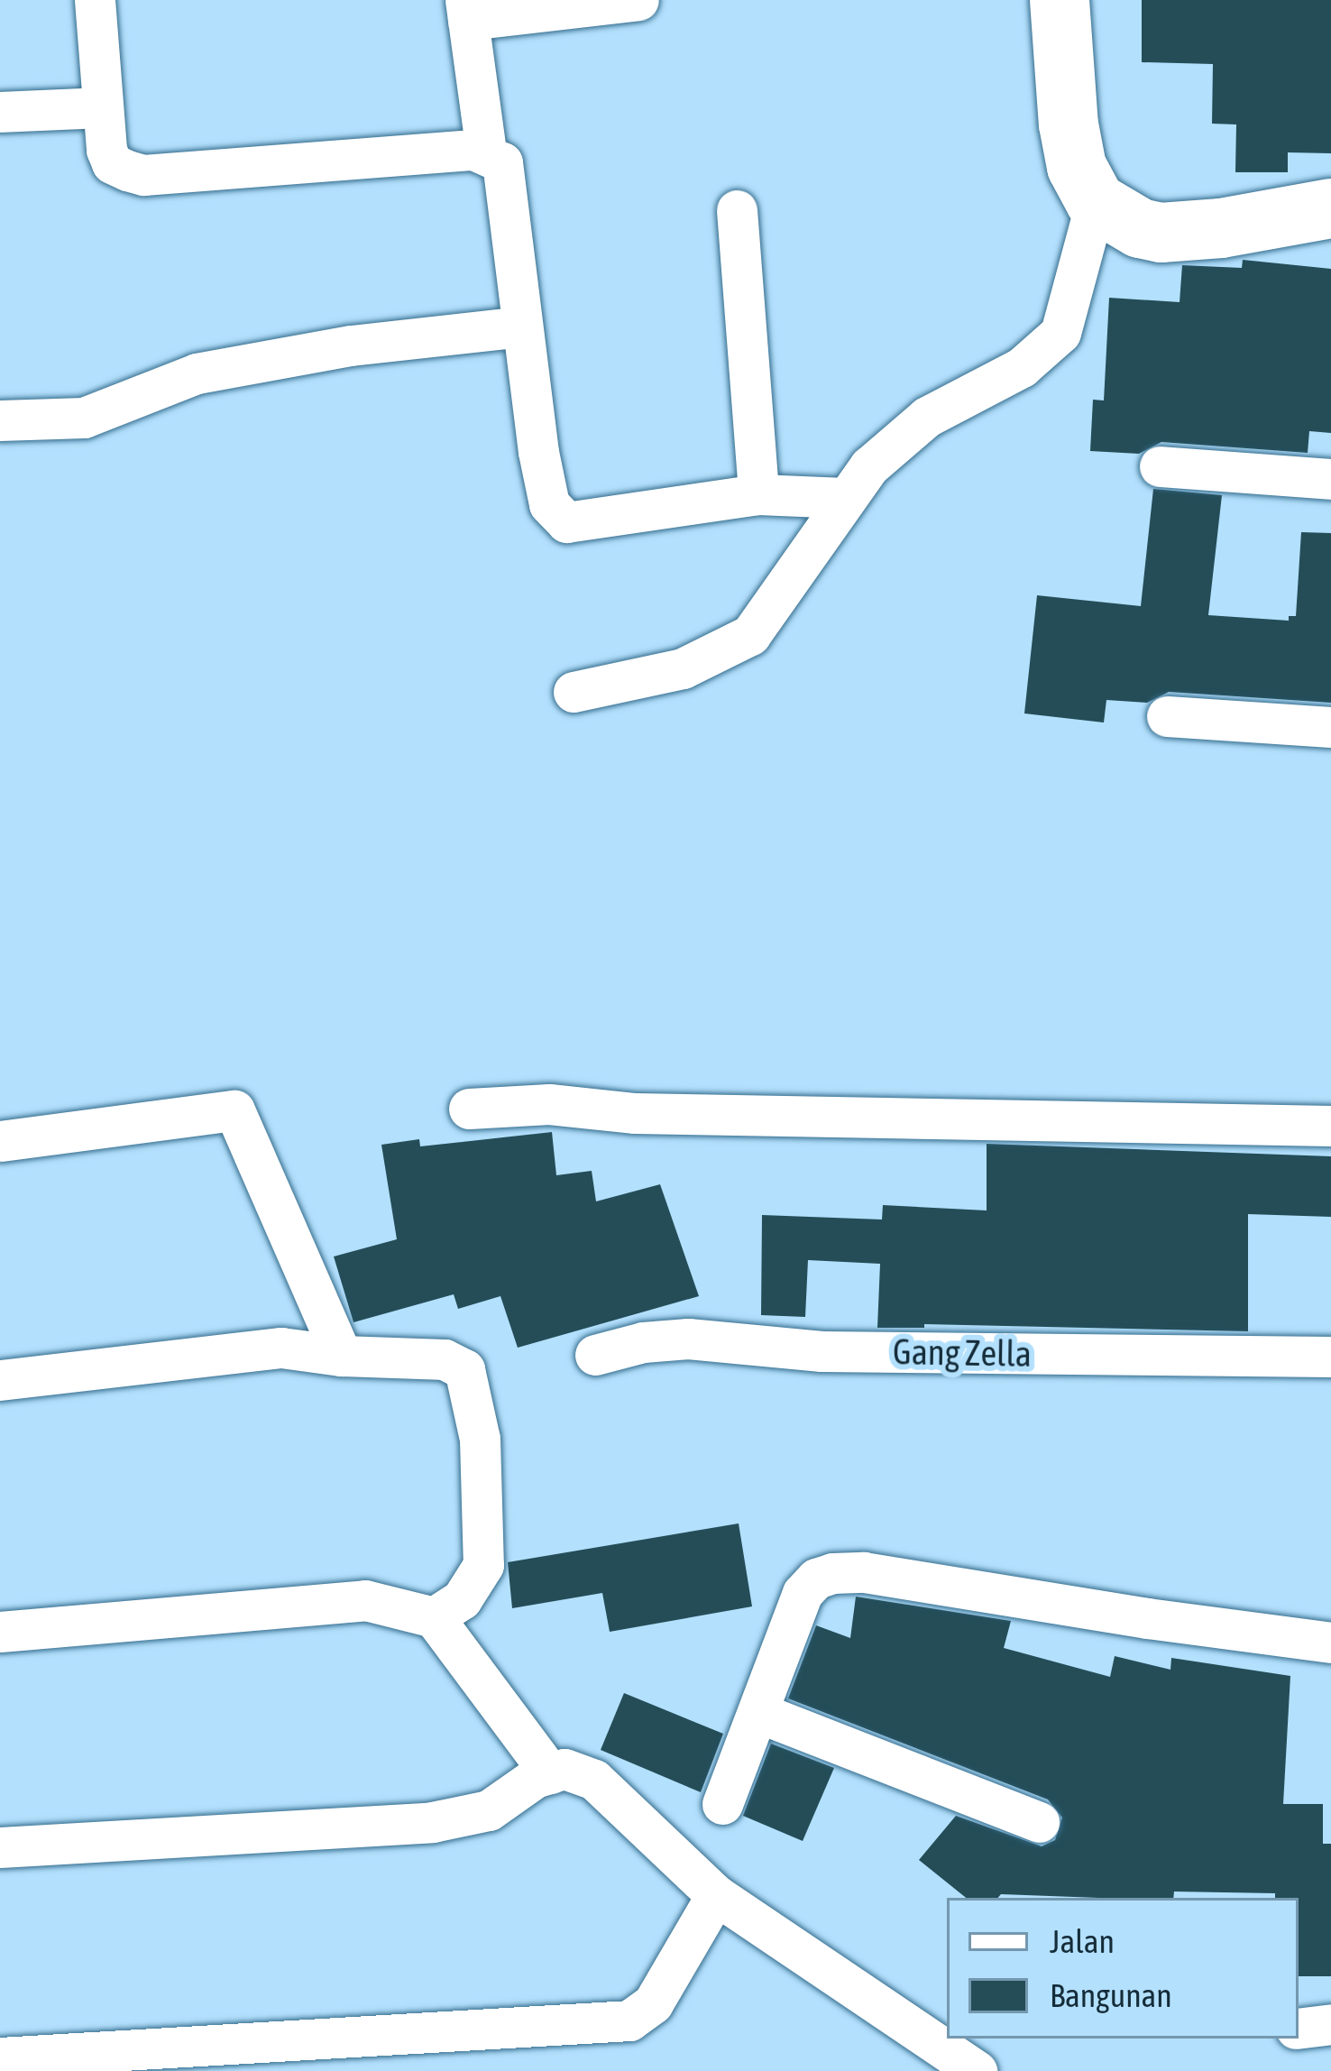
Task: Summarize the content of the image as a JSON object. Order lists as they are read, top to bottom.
{
  "streets": {
    "street": ["Gang Zella"]
  },
  "legend": ["Jalan", "Bangunan"]
}
